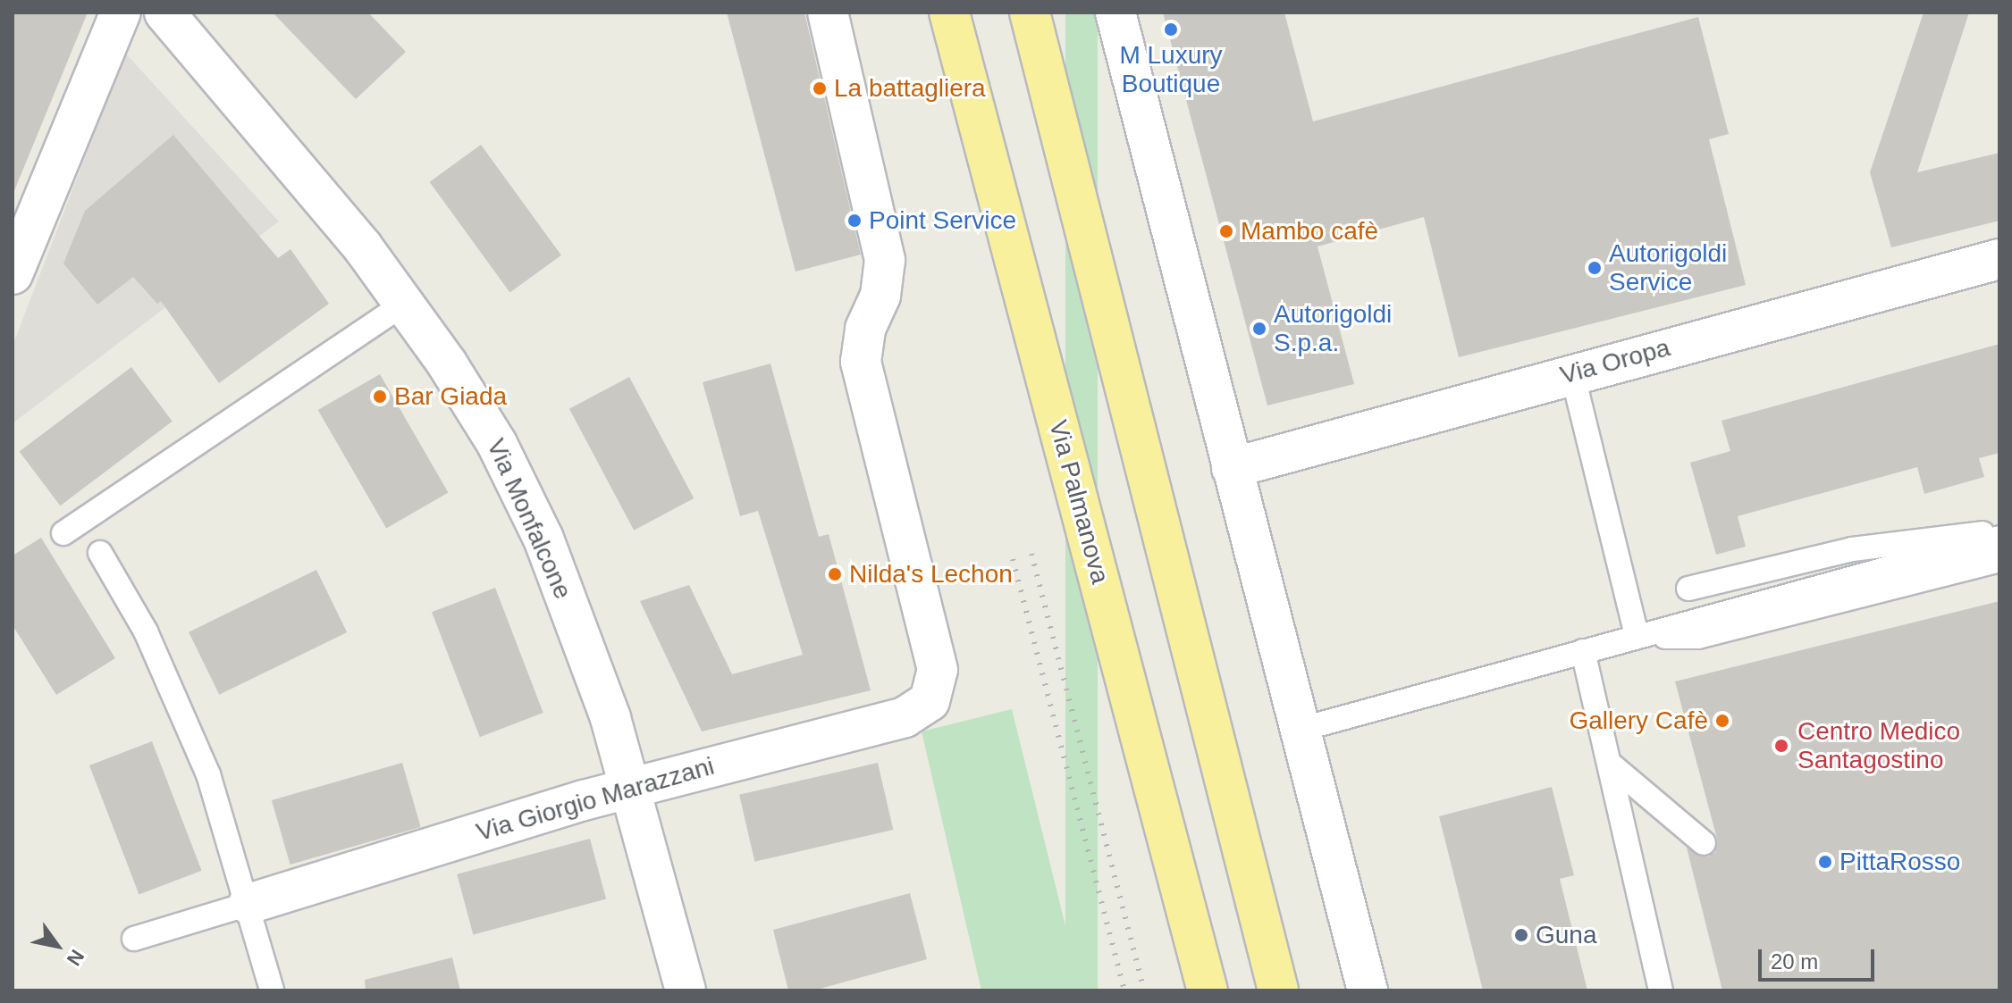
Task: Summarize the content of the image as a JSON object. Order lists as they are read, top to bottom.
{
  "streets": {
    "highway": ["Via Palmanova"],
    "street": ["Via Oropa", "Via Monfalcone", "Via Giorgio Marazzani"]
  },
  "crossings": [
    ["Via Monfalcone", "Via Giorgio Marazzani"]
  ],
  "places": [
    "M Luxury Boutique",
    "La battagliera",
    "Point Service",
    "Mambo cafè",
    "Autorigoldi Service",
    "Autorigoldi S.p.a.",
    "Bar Giada",
    "Nilda's Lechon",
    "Gallery Cafè",
    "Centro Medico Santagostino",
    "PittaRosso",
    "Guna"
  ],
  "scale_bar": "20 m",
  "north": "bottom right"
}
